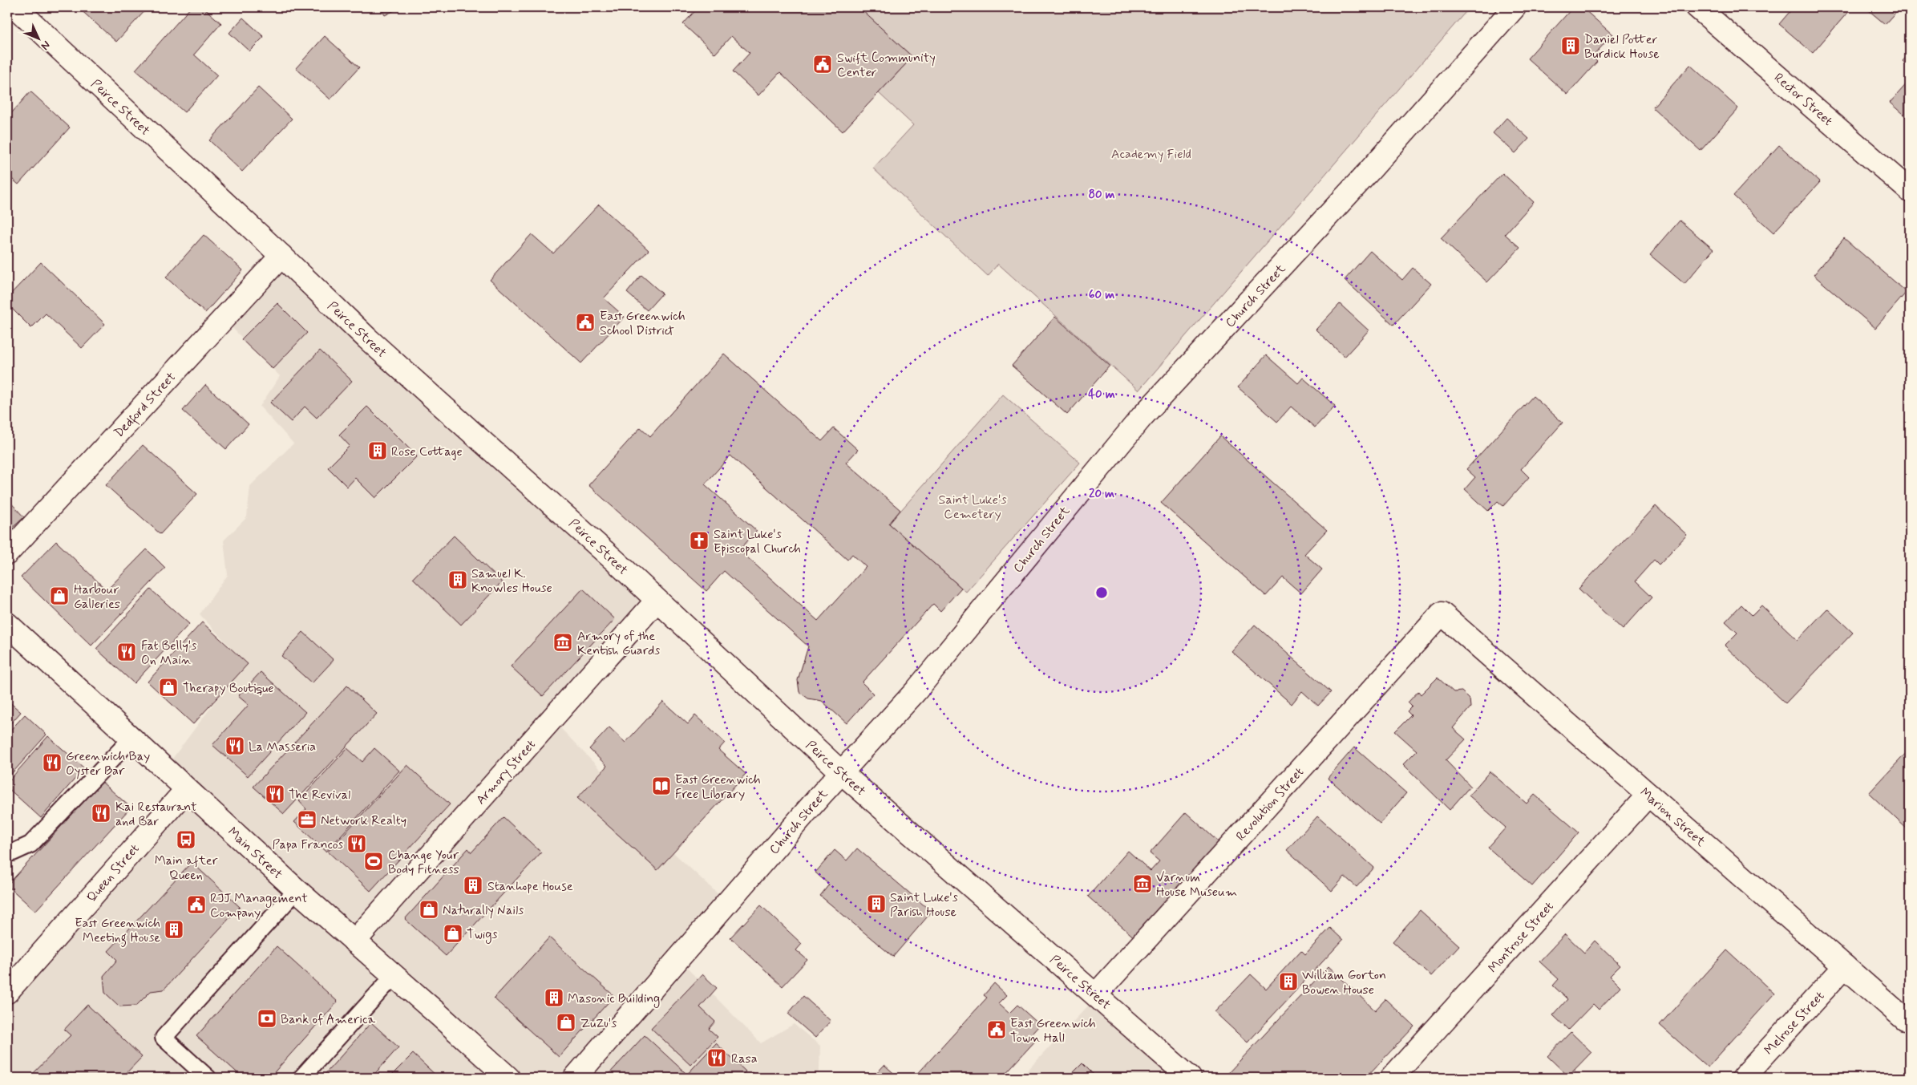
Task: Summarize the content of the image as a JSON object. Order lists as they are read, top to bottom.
{
  "streets": {
    "street": [
      "Rector Street",
      "Peirce Street",
      "Church Street",
      "Dedford Street",
      "Armory Street",
      "Revolution Street",
      "Marion Street",
      "Main Street",
      "Queen Street",
      "Montrose Street",
      "Melrose Street"
    ]
  },
  "crossings": [
    ["Peirce Street", "Church Street"],
    ["Peirce Street", "Dedford Street"],
    ["Peirce Street", "Armory Street"],
    ["Peirce Street", "Revolution Street"],
    ["Armory Street", "Main Street"],
    ["Revolution Street", "Marion Street"],
    ["Marion Street", "Montrose Street"],
    ["Marion Street", "Melrose Street"],
    ["Main Street", "Queen Street"]
  ],
  "parks": ["Academy Field", "Saint Luke's Cemetery"],
  "places": {
    "building": [
      "Daniel Potter Burdick House",
      "Rose Cottage",
      "Samuel K. Knowles House",
      "Stanhope House",
      "Saint Luke's Parish House",
      "East Greenwich Meeting House",
      "William Gorton Bowen House",
      "Masonic Building"
    ],
    "public building": [
      "Swift Community Center",
      "East Greenwich School District",
      "RJJ Management Company",
      "East Greenwich Town Hall"
    ],
    "church": ["Saint Luke's Episcopal Church"],
    "shop": [
      "Harbour Galleries",
      "Therapy Boutique",
      "Naturally Nails",
      "Twigs",
      "ZuZu's"
    ],
    "museum": ["Armory of the Kentish Guards", "Varnum House Museum"],
    "restaurant": [
      "Fat Belly's On Main",
      "La Masseria",
      "Greenwich Bay Oyster Bar",
      "The Revival",
      "Kai Restaurant and Bar",
      "Papa Francos",
      "Rasa"
    ],
    "library": ["East Greenwich Free Library"],
    "office": ["Network Realty"],
    "bus stop": ["Main after Queen"],
    "sports": ["Change Your Body Fitness"],
    "bank": ["Bank of America"]
  },
  "north": "bottom right",
  "rings": [
    "80 m",
    "60 m",
    "40 m",
    "20 m"
  ]
}
